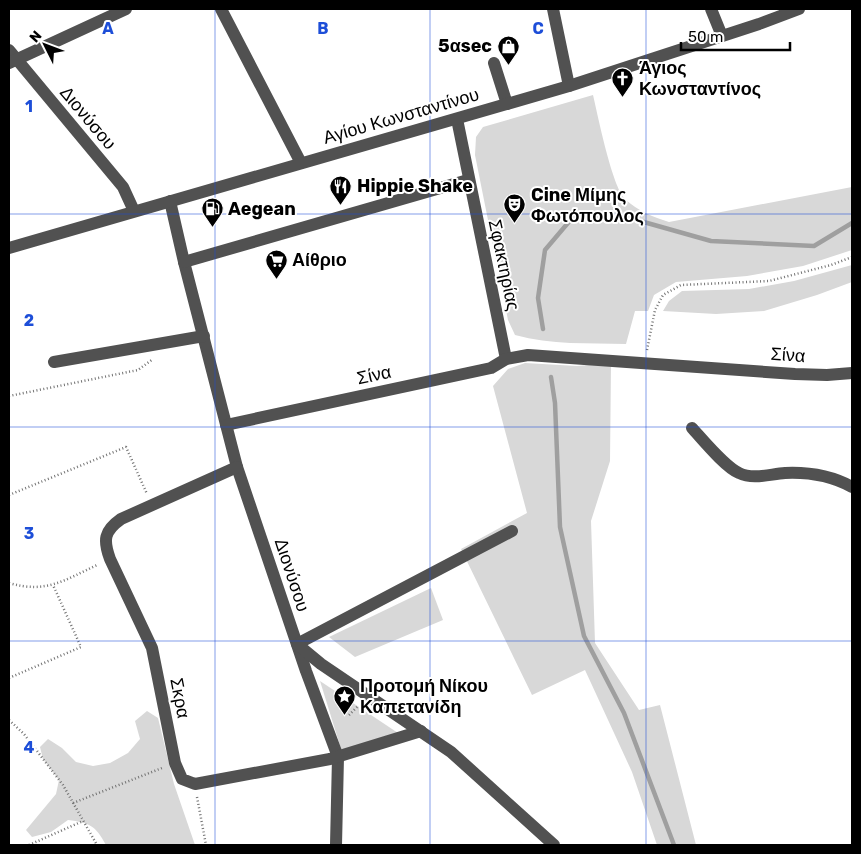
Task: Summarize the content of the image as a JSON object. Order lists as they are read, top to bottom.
{
  "streets": {
    "street": [
      "Αγίου Κωνσταντίνου",
      "Διονύσου",
      "Σφακτηρίας",
      "Σίνα",
      "Σκρα"
    ]
  },
  "crossings": [
    ["Αγίου Κωνσταντίνου", "Διονύσου"],
    ["Αγίου Κωνσταντίνου", "Σφακτηρίας"],
    ["Διονύσου", "Σίνα"],
    ["Διονύσου", "Σκρα"],
    ["Σφακτηρίας", "Σίνα"]
  ],
  "places": {
    "shop": ["5αsec"],
    "church": ["Άγιος Κωνσταντίνος"],
    "restaurant": ["Hippie Shake"],
    "theatre": ["Cine Μίμης Φωτόπουλος"],
    "fuel station": ["Aegean"],
    "supermarket": ["Αίθριο"],
    "place": ["Προτομή Νίκου Καπετανίδη"]
  },
  "scale_bar": "50 m",
  "north": "top left",
  "grid": {
    "columns": ["A", "B", "C"],
    "rows": [
      "1",
      "2",
      "3",
      "4"
    ]
  }
}
